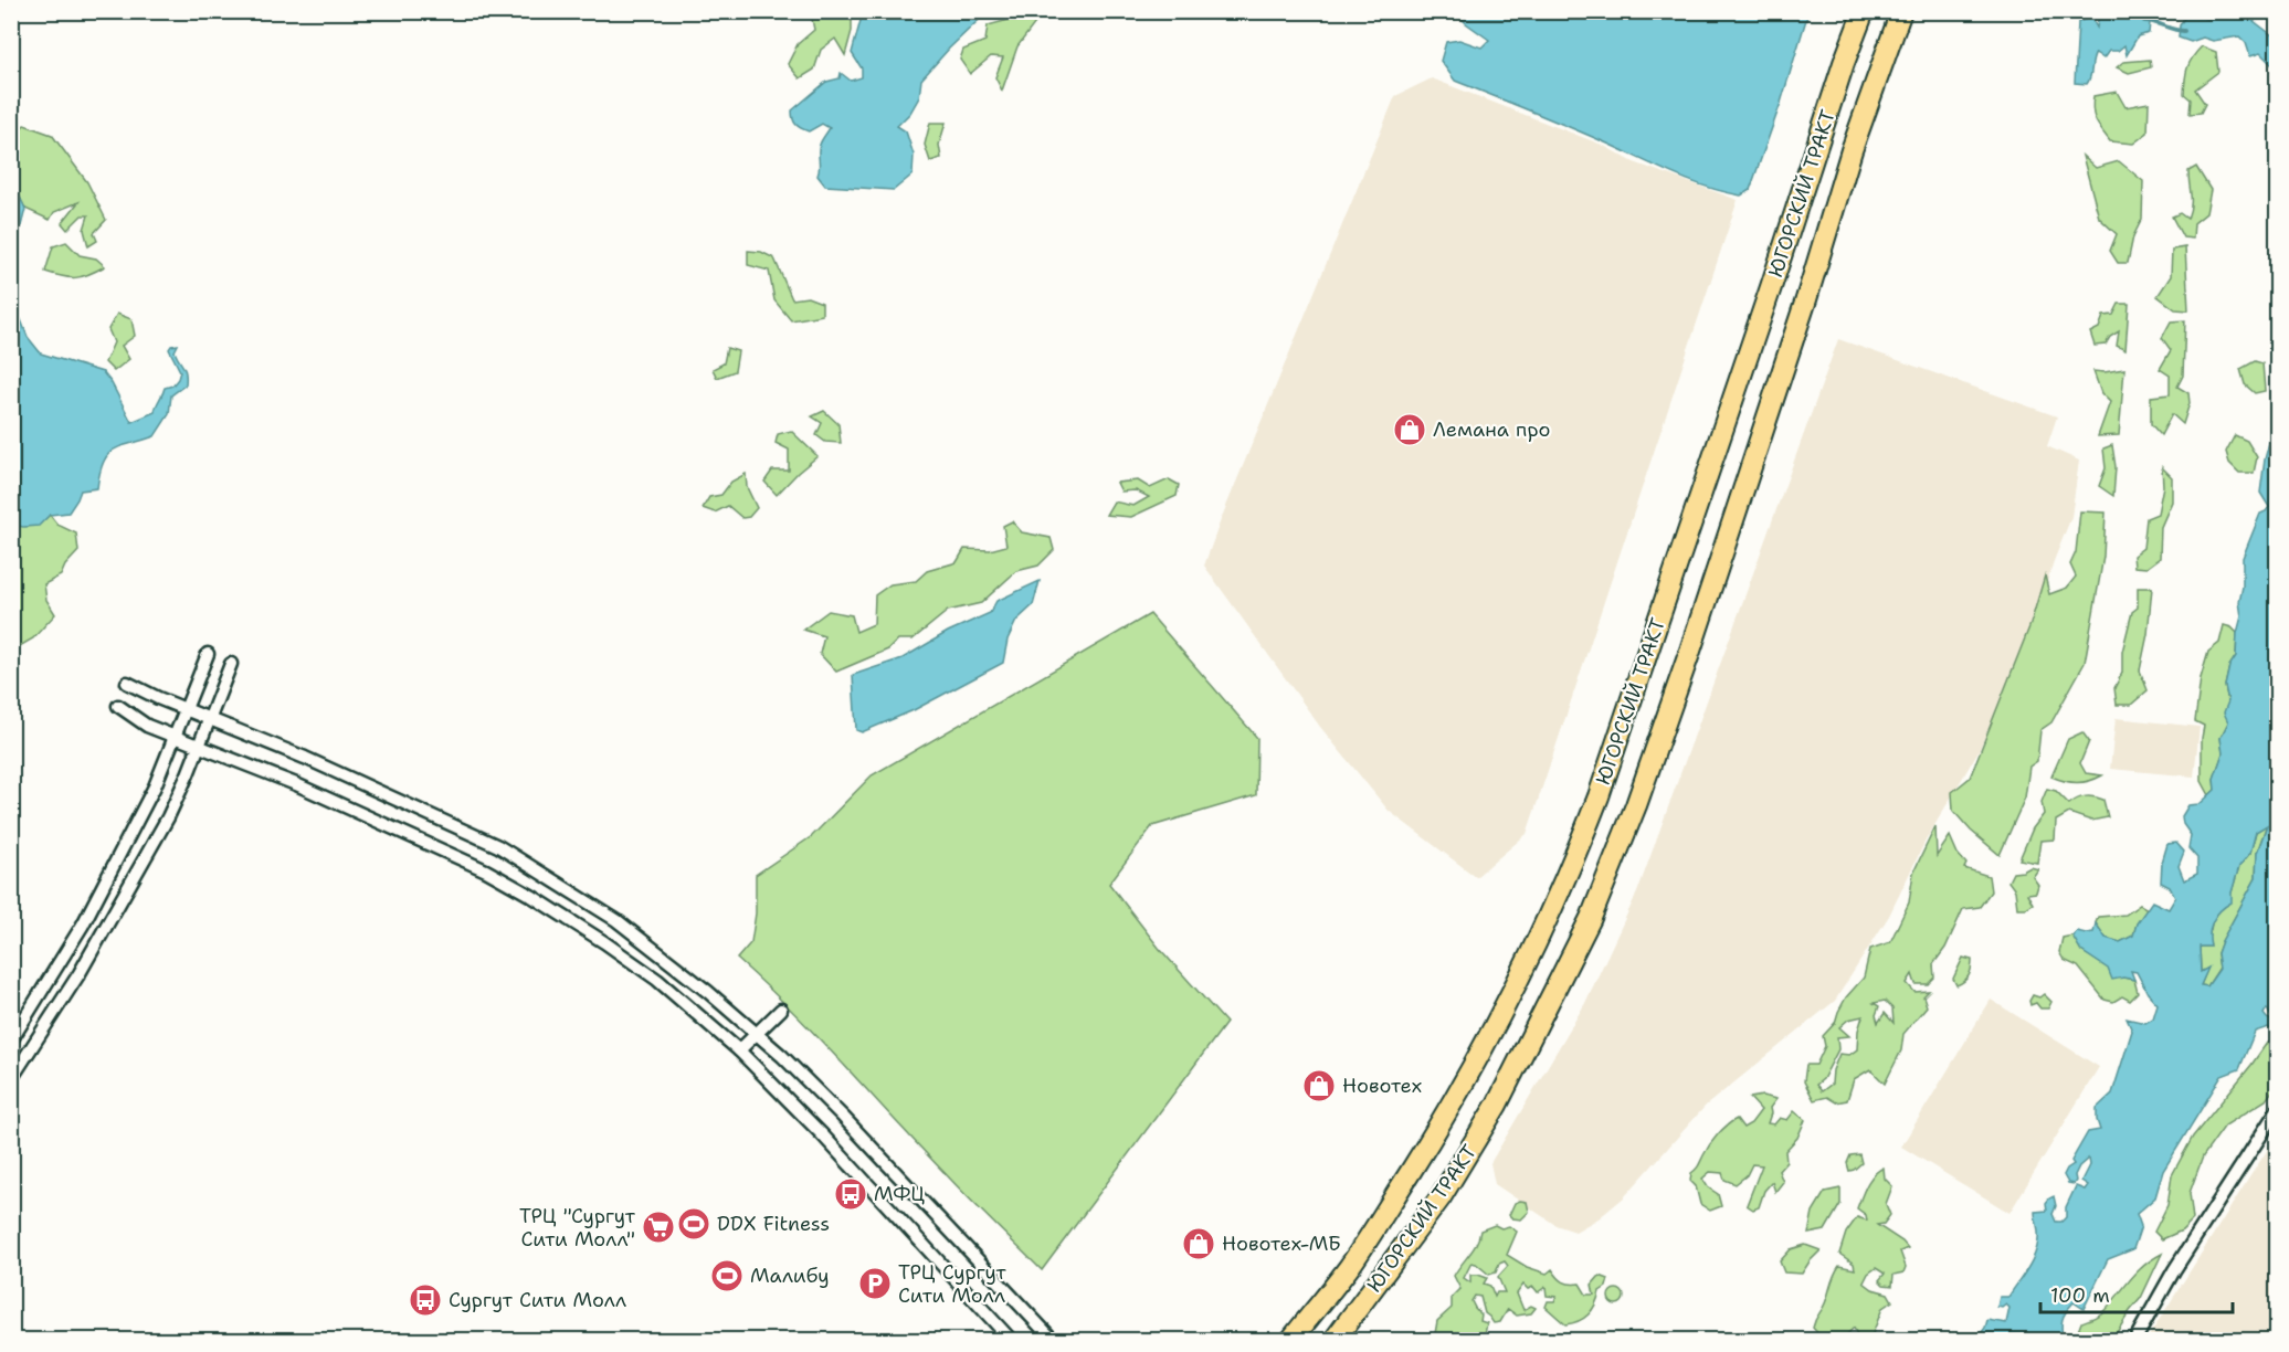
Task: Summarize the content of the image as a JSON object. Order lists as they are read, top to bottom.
{
  "streets": {
    "main road": ["ЮГОРСКИЙ ТРАКТ"]
  },
  "places": {
    "shop": ["Лемана про", "Новотех", "Новотех-МБ"],
    "bus stop": ["МФЦ", "Сургут Сити Молл"],
    "sports": ["DDX Fitness", "Малибу"],
    "supermarket": ["ТРЦ \"Сургут Сити Молл\""],
    "parking": ["ТРЦ Сургут Сити Молл"]
  },
  "scale_bar": "100 m"
}
